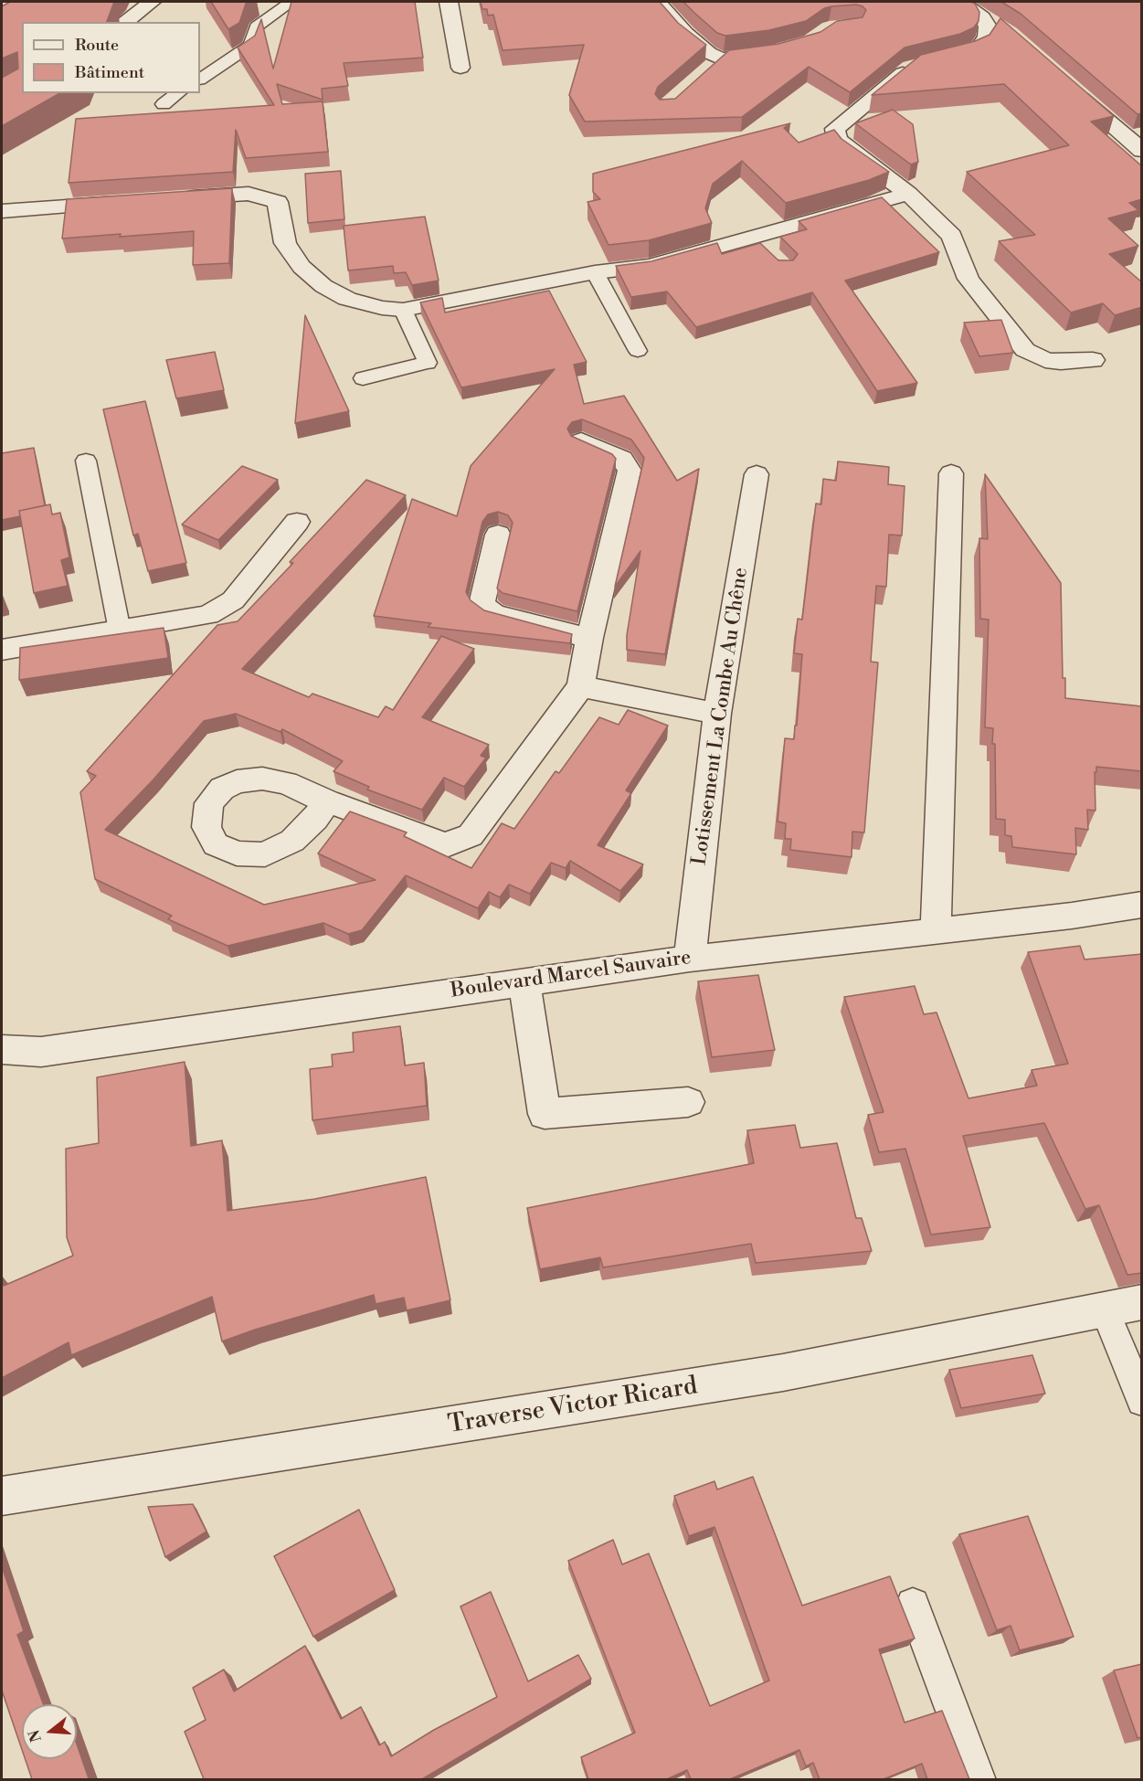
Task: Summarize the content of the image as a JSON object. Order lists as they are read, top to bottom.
{
  "streets": {
    "street": ["Lotissement La Combe Au Chêne", "Boulevard Marcel Sauvaire", "Traverse Victor Ricard"]
  },
  "crossings": [
    ["Lotissement La Combe Au Chêne", "Boulevard Marcel Sauvaire"]
  ],
  "legend": ["Route", "Bâtiment"],
  "north": "left"
}
